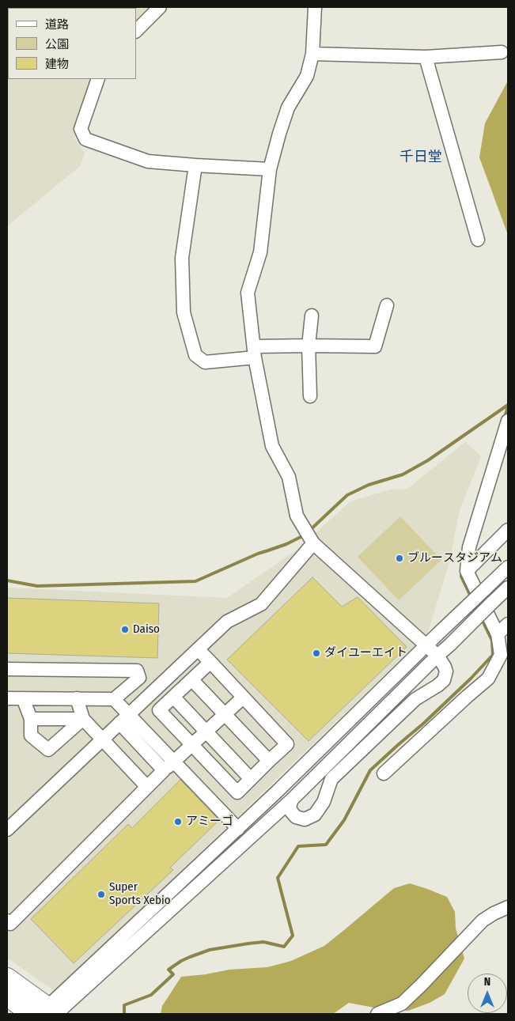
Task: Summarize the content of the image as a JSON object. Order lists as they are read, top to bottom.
{
  "districts": ["千日堂"],
  "places": [
    "ブルースタジアム",
    "Daiso",
    "ダイユーエイト",
    "アミーゴ",
    "Super Sports Xebio"
  ],
  "legend": ["道路", "公園", "建物"],
  "north": "top"
}
